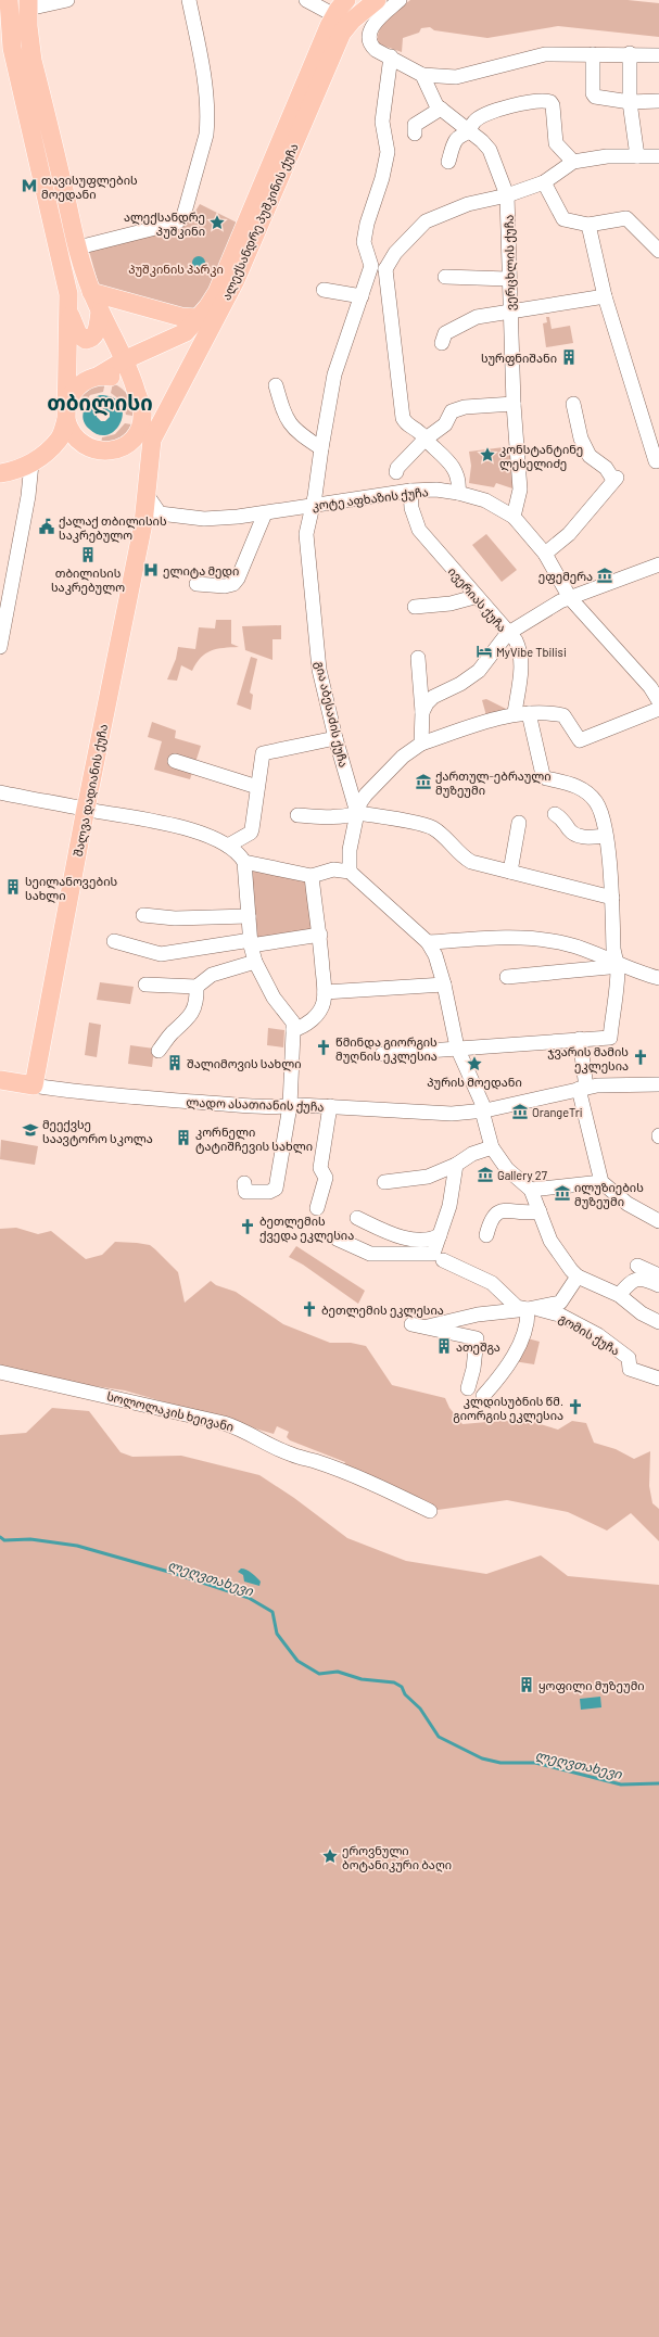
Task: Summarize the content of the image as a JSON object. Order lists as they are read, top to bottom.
{
  "streets": {
    "main road": ["ალექსანდრე პუშკინის ქუჩა", "შალვა დადიანის ქუჩა", "ლადო ასათიანის ქუჩა"],
    "street": [
      "ვერცხლის ქუჩა",
      "კოტე აფხაზის ქუჩა",
      "ივერიას ქუჩა",
      "გია აბესაძის ქუჩა",
      "გომის ქუჩა",
      "სოლოლაკის ხეივანი"
    ]
  },
  "crossings": [
    ["ვერცხლის ქუჩა", "კოტე აფხაზის ქუჩა"],
    ["კოტე აფხაზის ქუჩა", "ივერიას ქუჩა"],
    ["კოტე აფხაზის ქუჩა", "გია აბესაძის ქუჩა"],
    ["კოტე აფხაზის ქუჩა", "შალვა დადიანის ქუჩა"],
    ["შალვა დადიანის ქუჩა", "ლადო ასათიანის ქუჩა"]
  ],
  "districts": ["თბილისი"],
  "water": ["ლეღვთახევი"],
  "parks": ["პუშკინის პარკი"],
  "places": {
    "metro station": ["თავისუფლების მოედანი"],
    "place": [
      "ალექსანდრე პუშკინი",
      "კონსტანტინე ლესელიძე",
      "პურის მოედანი",
      "ეროვნული ბოტანიკური ბაღი"
    ],
    "building": [
      "სურფნიშანი",
      "თბილისის საკრებულო",
      "სეილანოვების სახლი",
      "შალიმოვის სახლი",
      "კორნელი ტატიშჩევის სახლი",
      "ათეშგა",
      "ყოფილი მუზეუმი"
    ],
    "public building": ["ქალაქ თბილისის საკრებულო"],
    "hospital": ["ელიტა მედი"],
    "museum": [
      "ეფემერა",
      "ქართულ-ებრაული მუზეუმი",
      "OrangeTri",
      "Gallery 27",
      "ილუზიების მუზეუმი"
    ],
    "hotel": ["MyVibe Tbilisi"],
    "church": [
      "წმინდა გიორგის მუღნის ეკლესია",
      "ჯვარის მამის ეკლესია",
      "ბეთლემის ქვედა ეკლესია",
      "ბეთლემის ეკლესია",
      "კლდისუბნის წმ. გიორგის ეკლესია"
    ],
    "school or university": ["მეექვსე საავტორო სკოლა"]
  }
}
